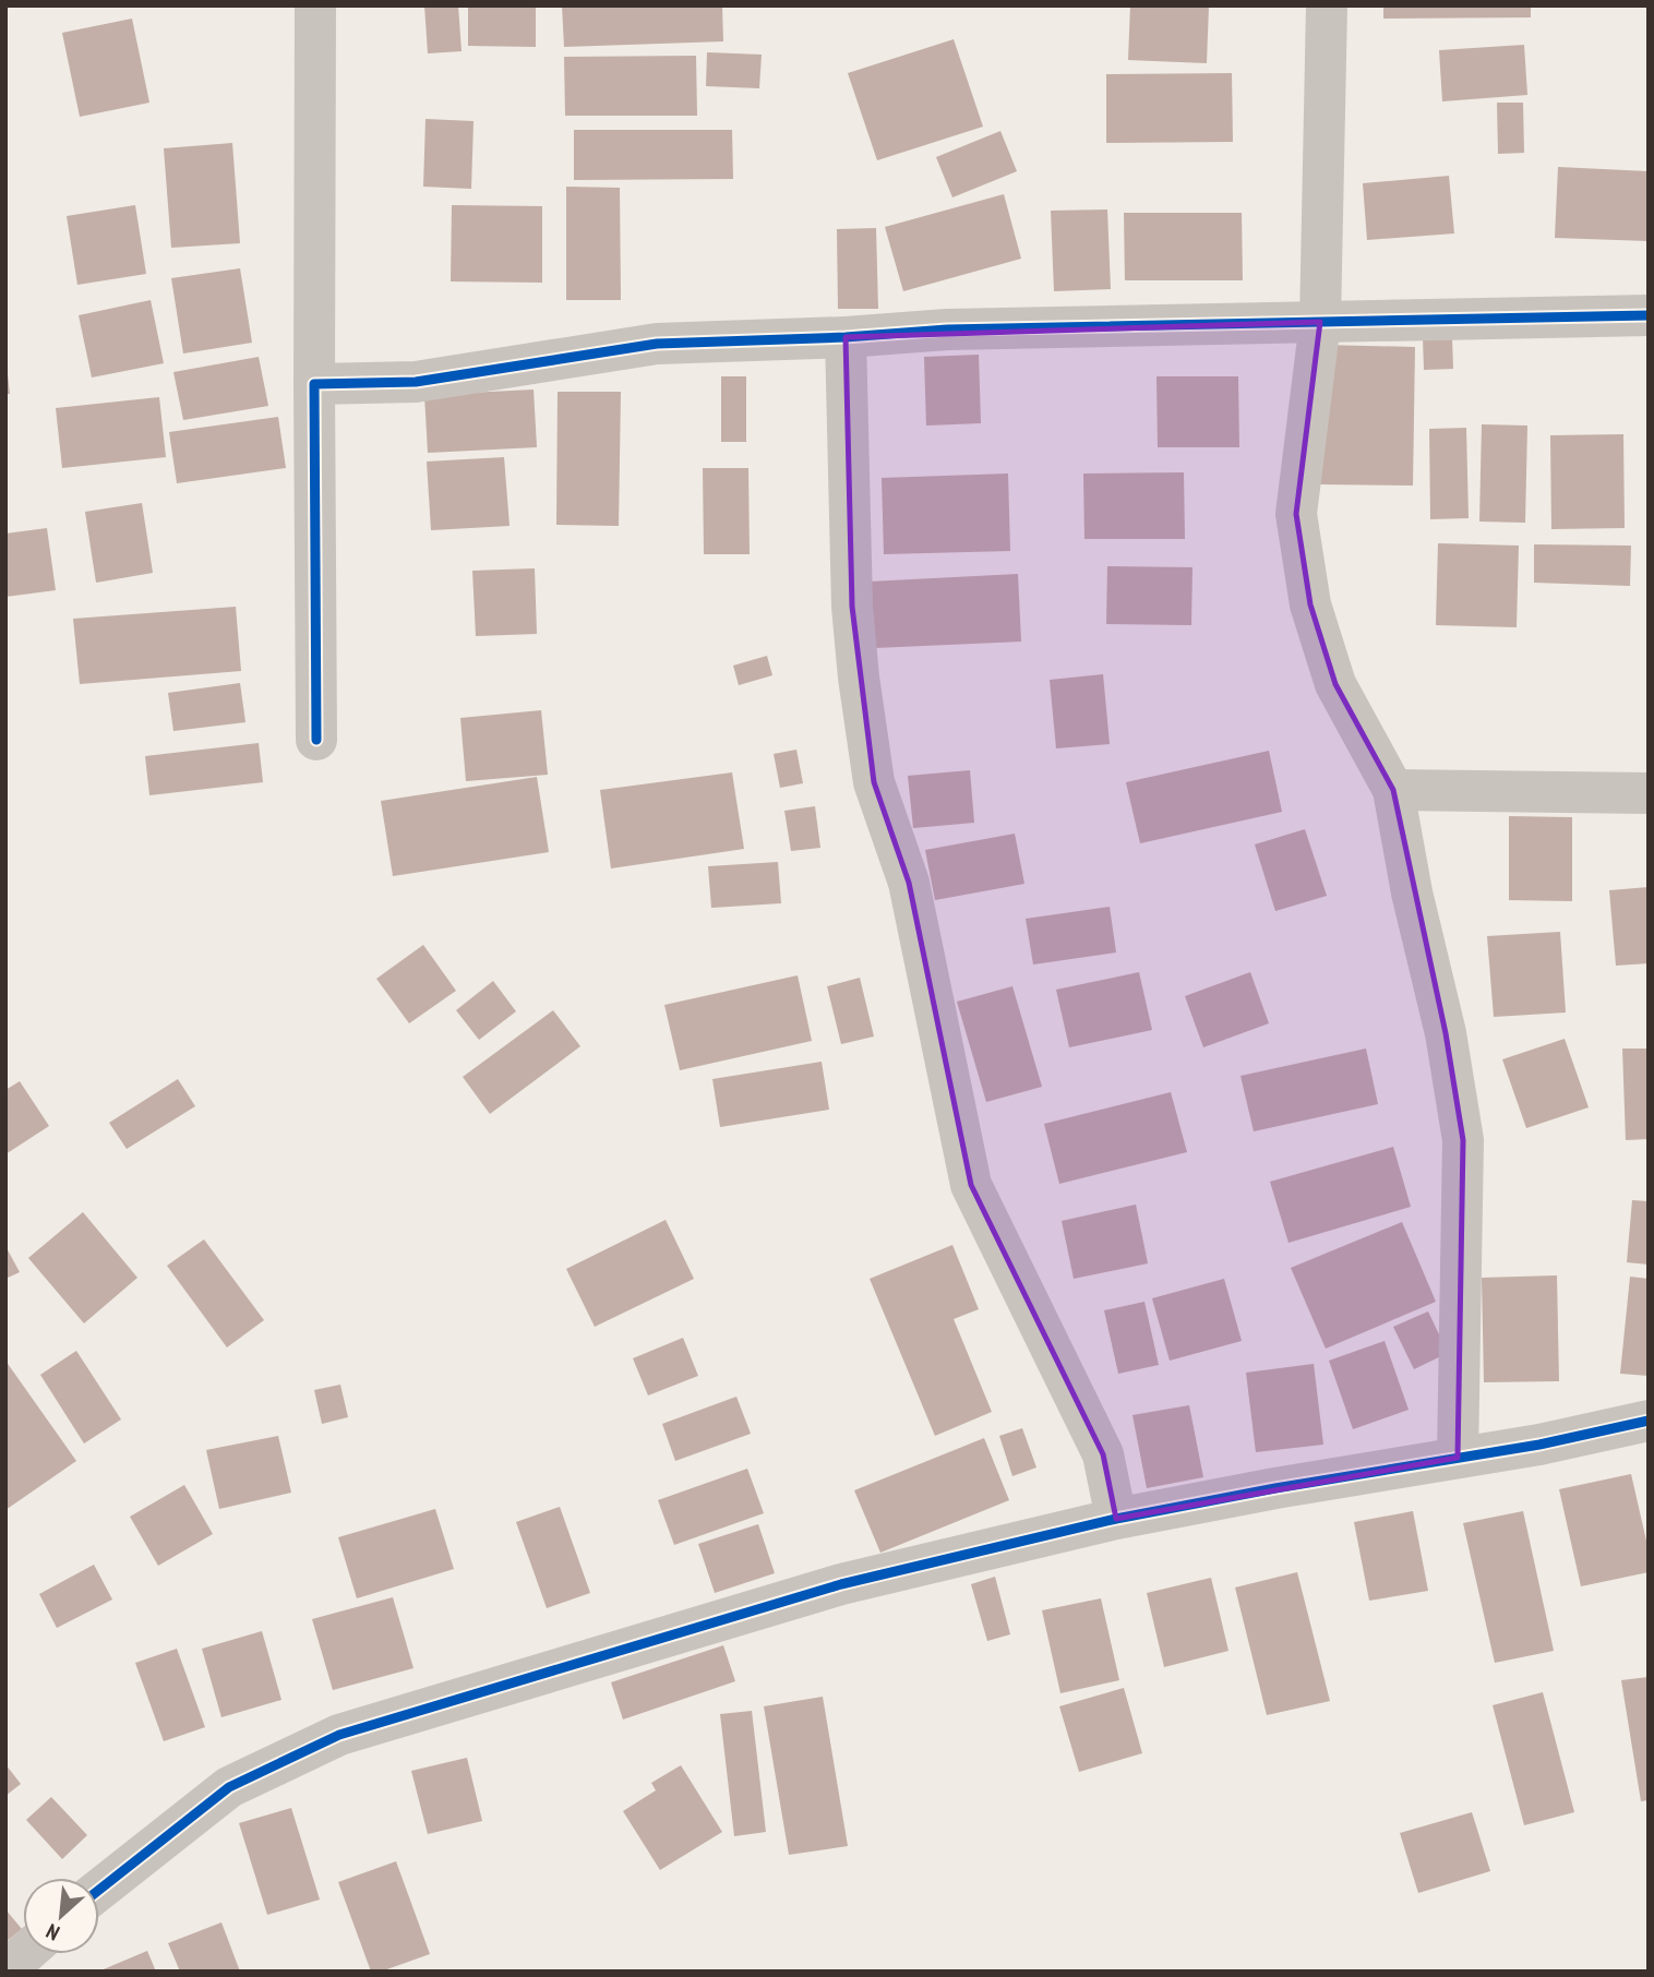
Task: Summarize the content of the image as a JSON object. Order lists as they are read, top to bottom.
{
  "north": "bottom left"
}
